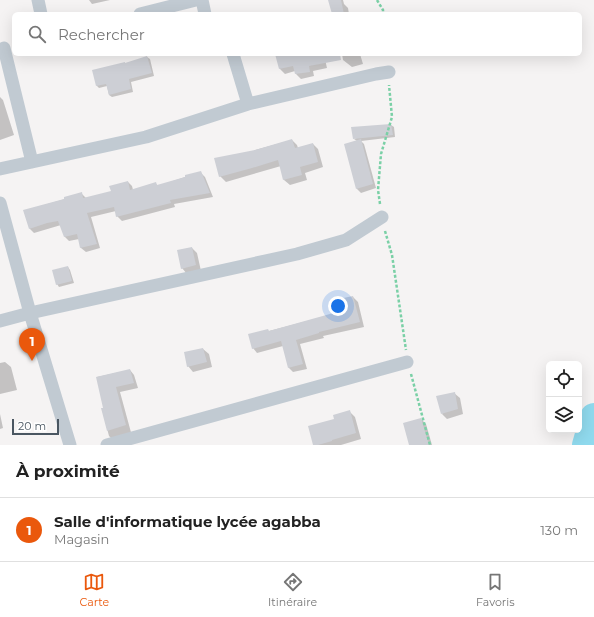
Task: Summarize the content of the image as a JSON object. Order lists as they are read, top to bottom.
{
  "scale_bar": "20 m",
  "page": {
    "search": "Rechercher",
    "pins": "1",
    "scale": "20 m",
    "heading": "À proximité",
    "list": [
      {
        "mark": "1",
        "name": "Salle d'informatique lycée agabba",
        "note": "Magasin",
        "value": "130 m"
      }
    ],
    "nav": ["Carte", "Itinéraire", "Favoris"]
  }
}
